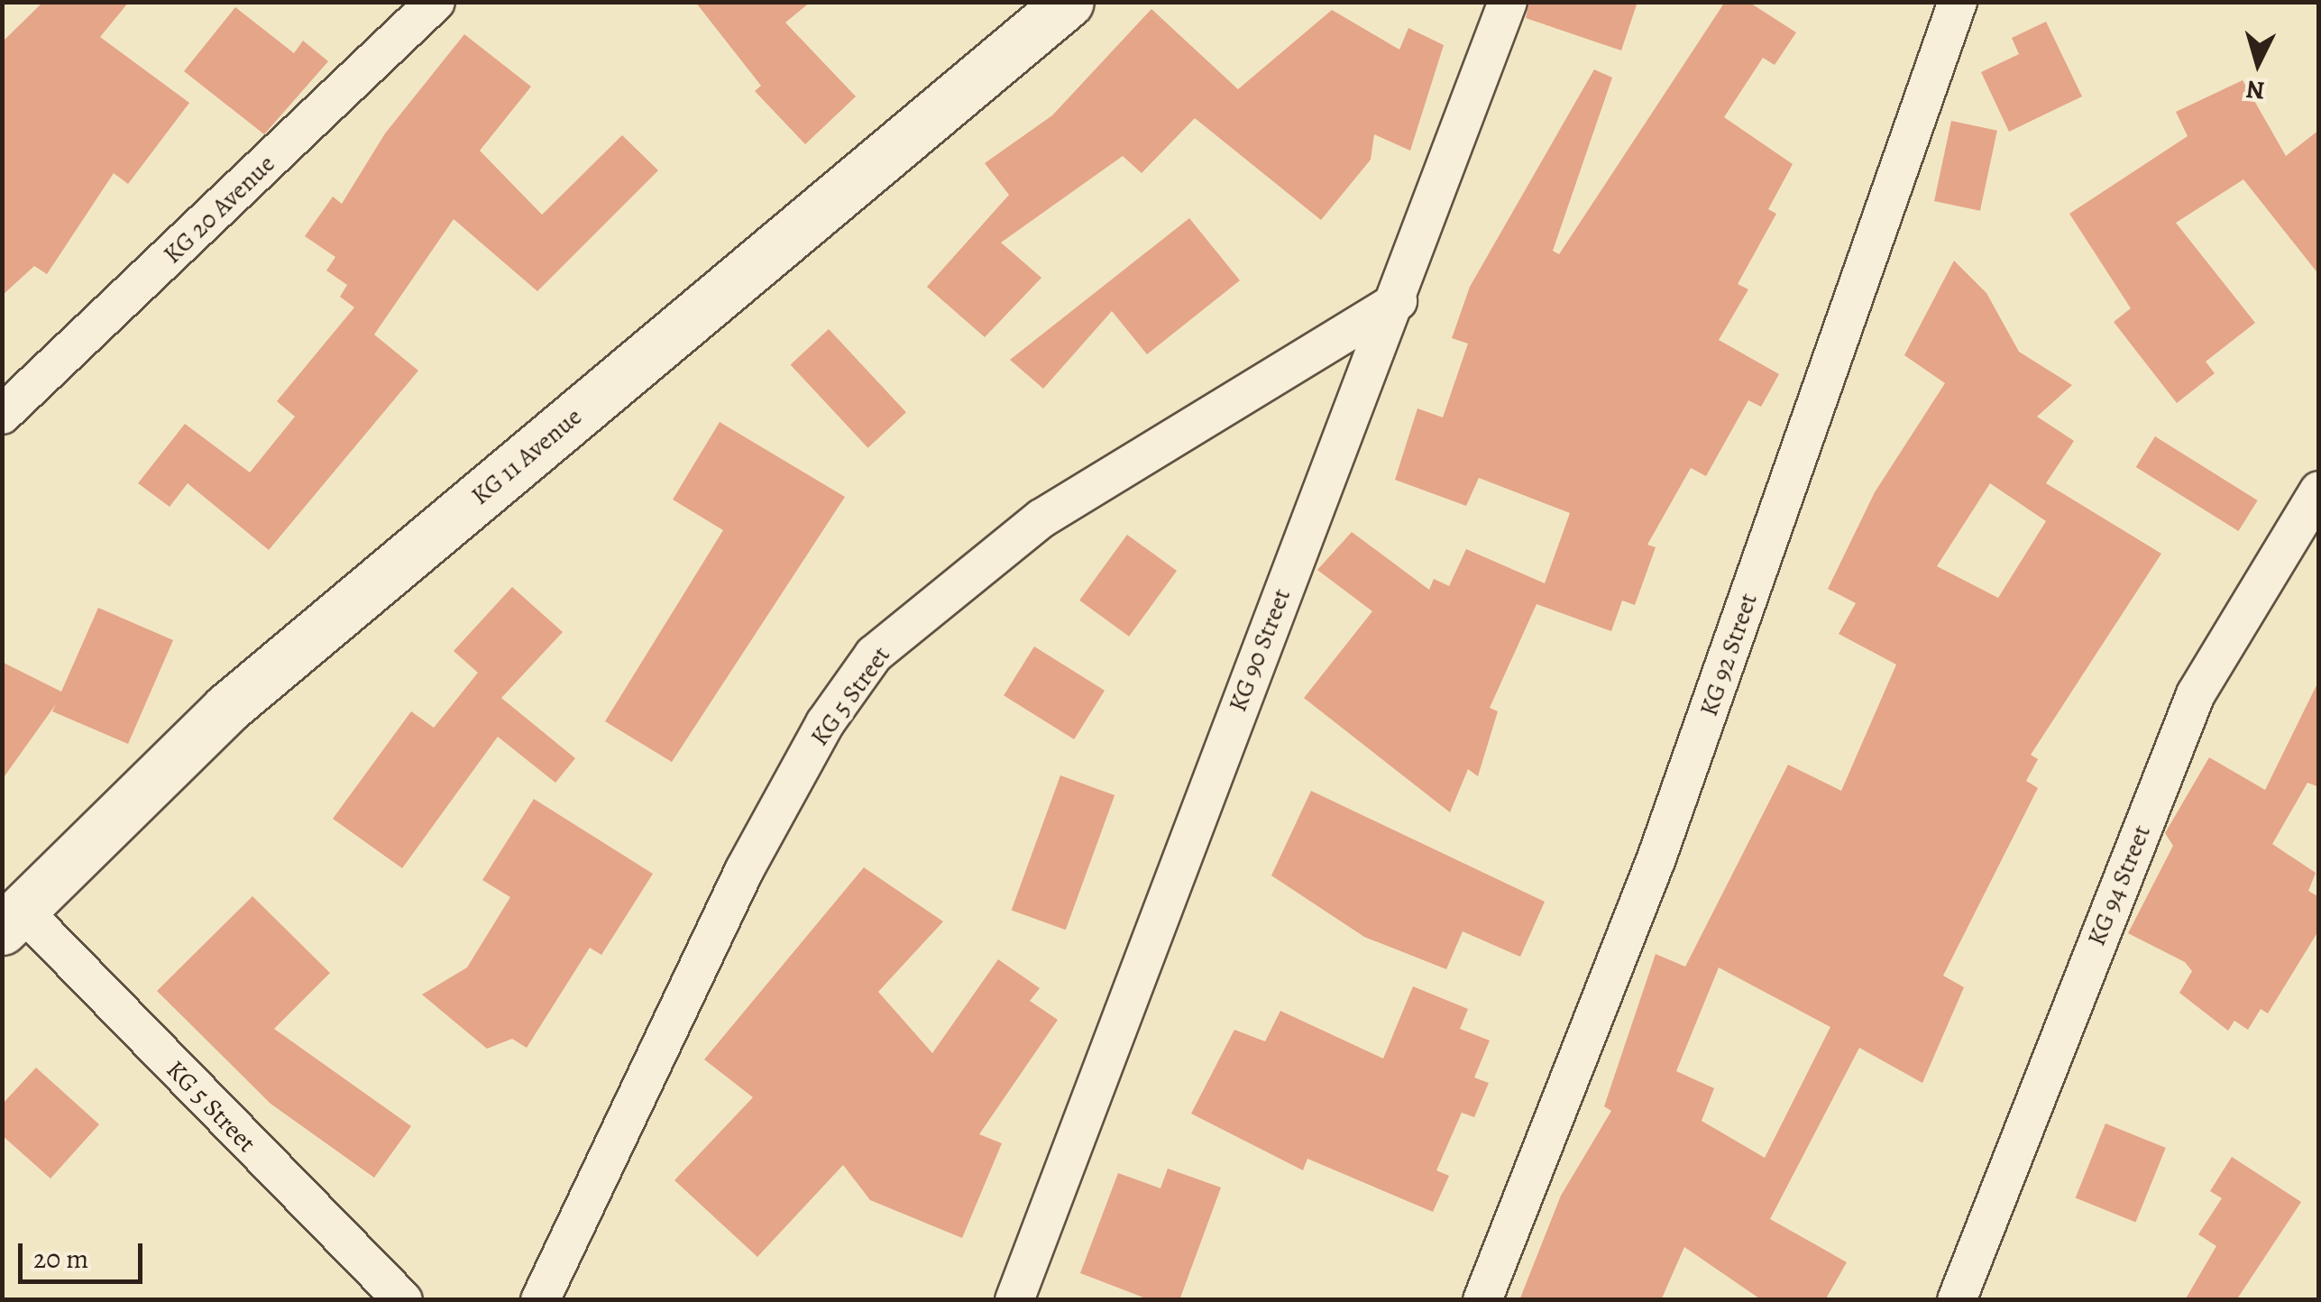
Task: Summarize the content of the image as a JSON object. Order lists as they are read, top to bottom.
{
  "streets": {
    "main road": ["KG 11 Avenue"],
    "street": [
      "KG 20 Avenue",
      "KG 90 Street",
      "KG 92 Street",
      "KG 5 Street",
      "KG 94 Street"
    ]
  },
  "crossings": [
    ["KG 11 Avenue", "KG 5 Street"],
    ["KG 90 Street", "KG 5 Street"]
  ],
  "scale_bar": "20 m",
  "north": "bottom"
}
